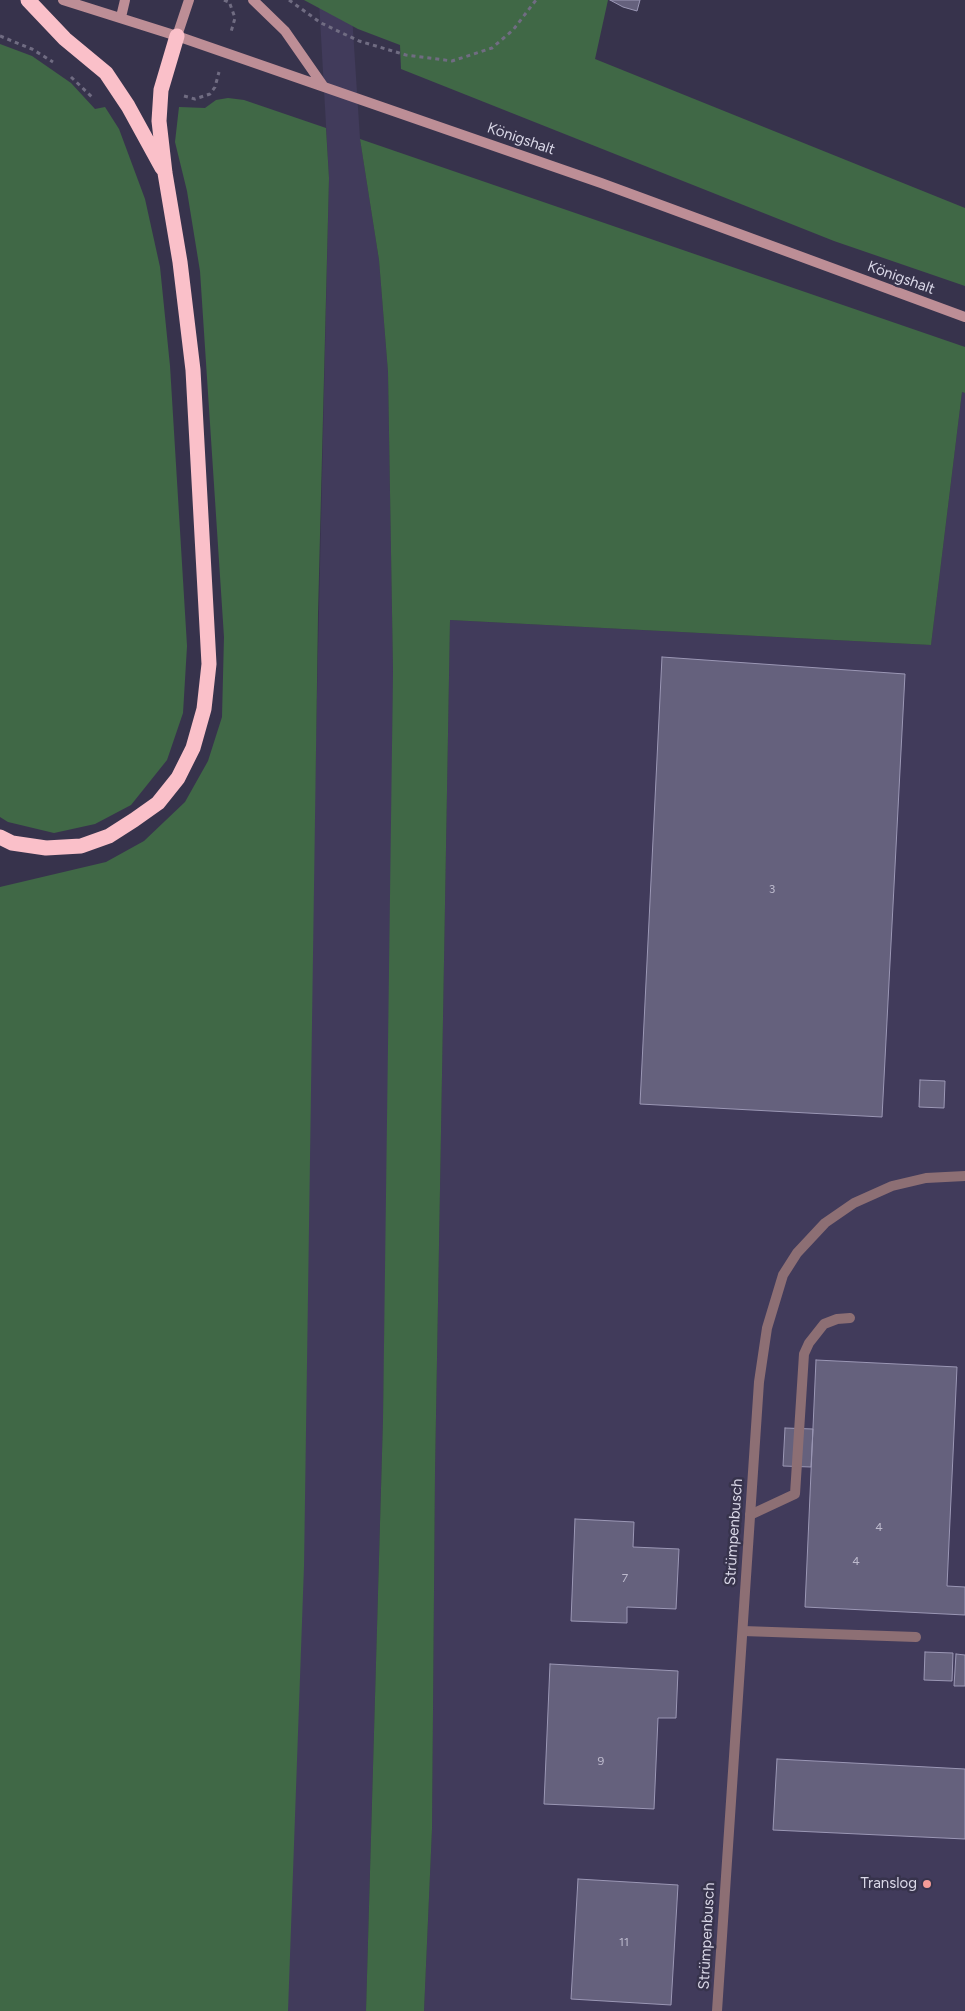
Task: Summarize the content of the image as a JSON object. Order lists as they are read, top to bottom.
{
  "streets": {
    "main road": ["Königshalt"],
    "street": ["Strümpenbusch"]
  },
  "places": ["Translog"],
  "house_numbers": [
    "3",
    "4",
    "4",
    "7",
    "9",
    "11"
  ]
}
